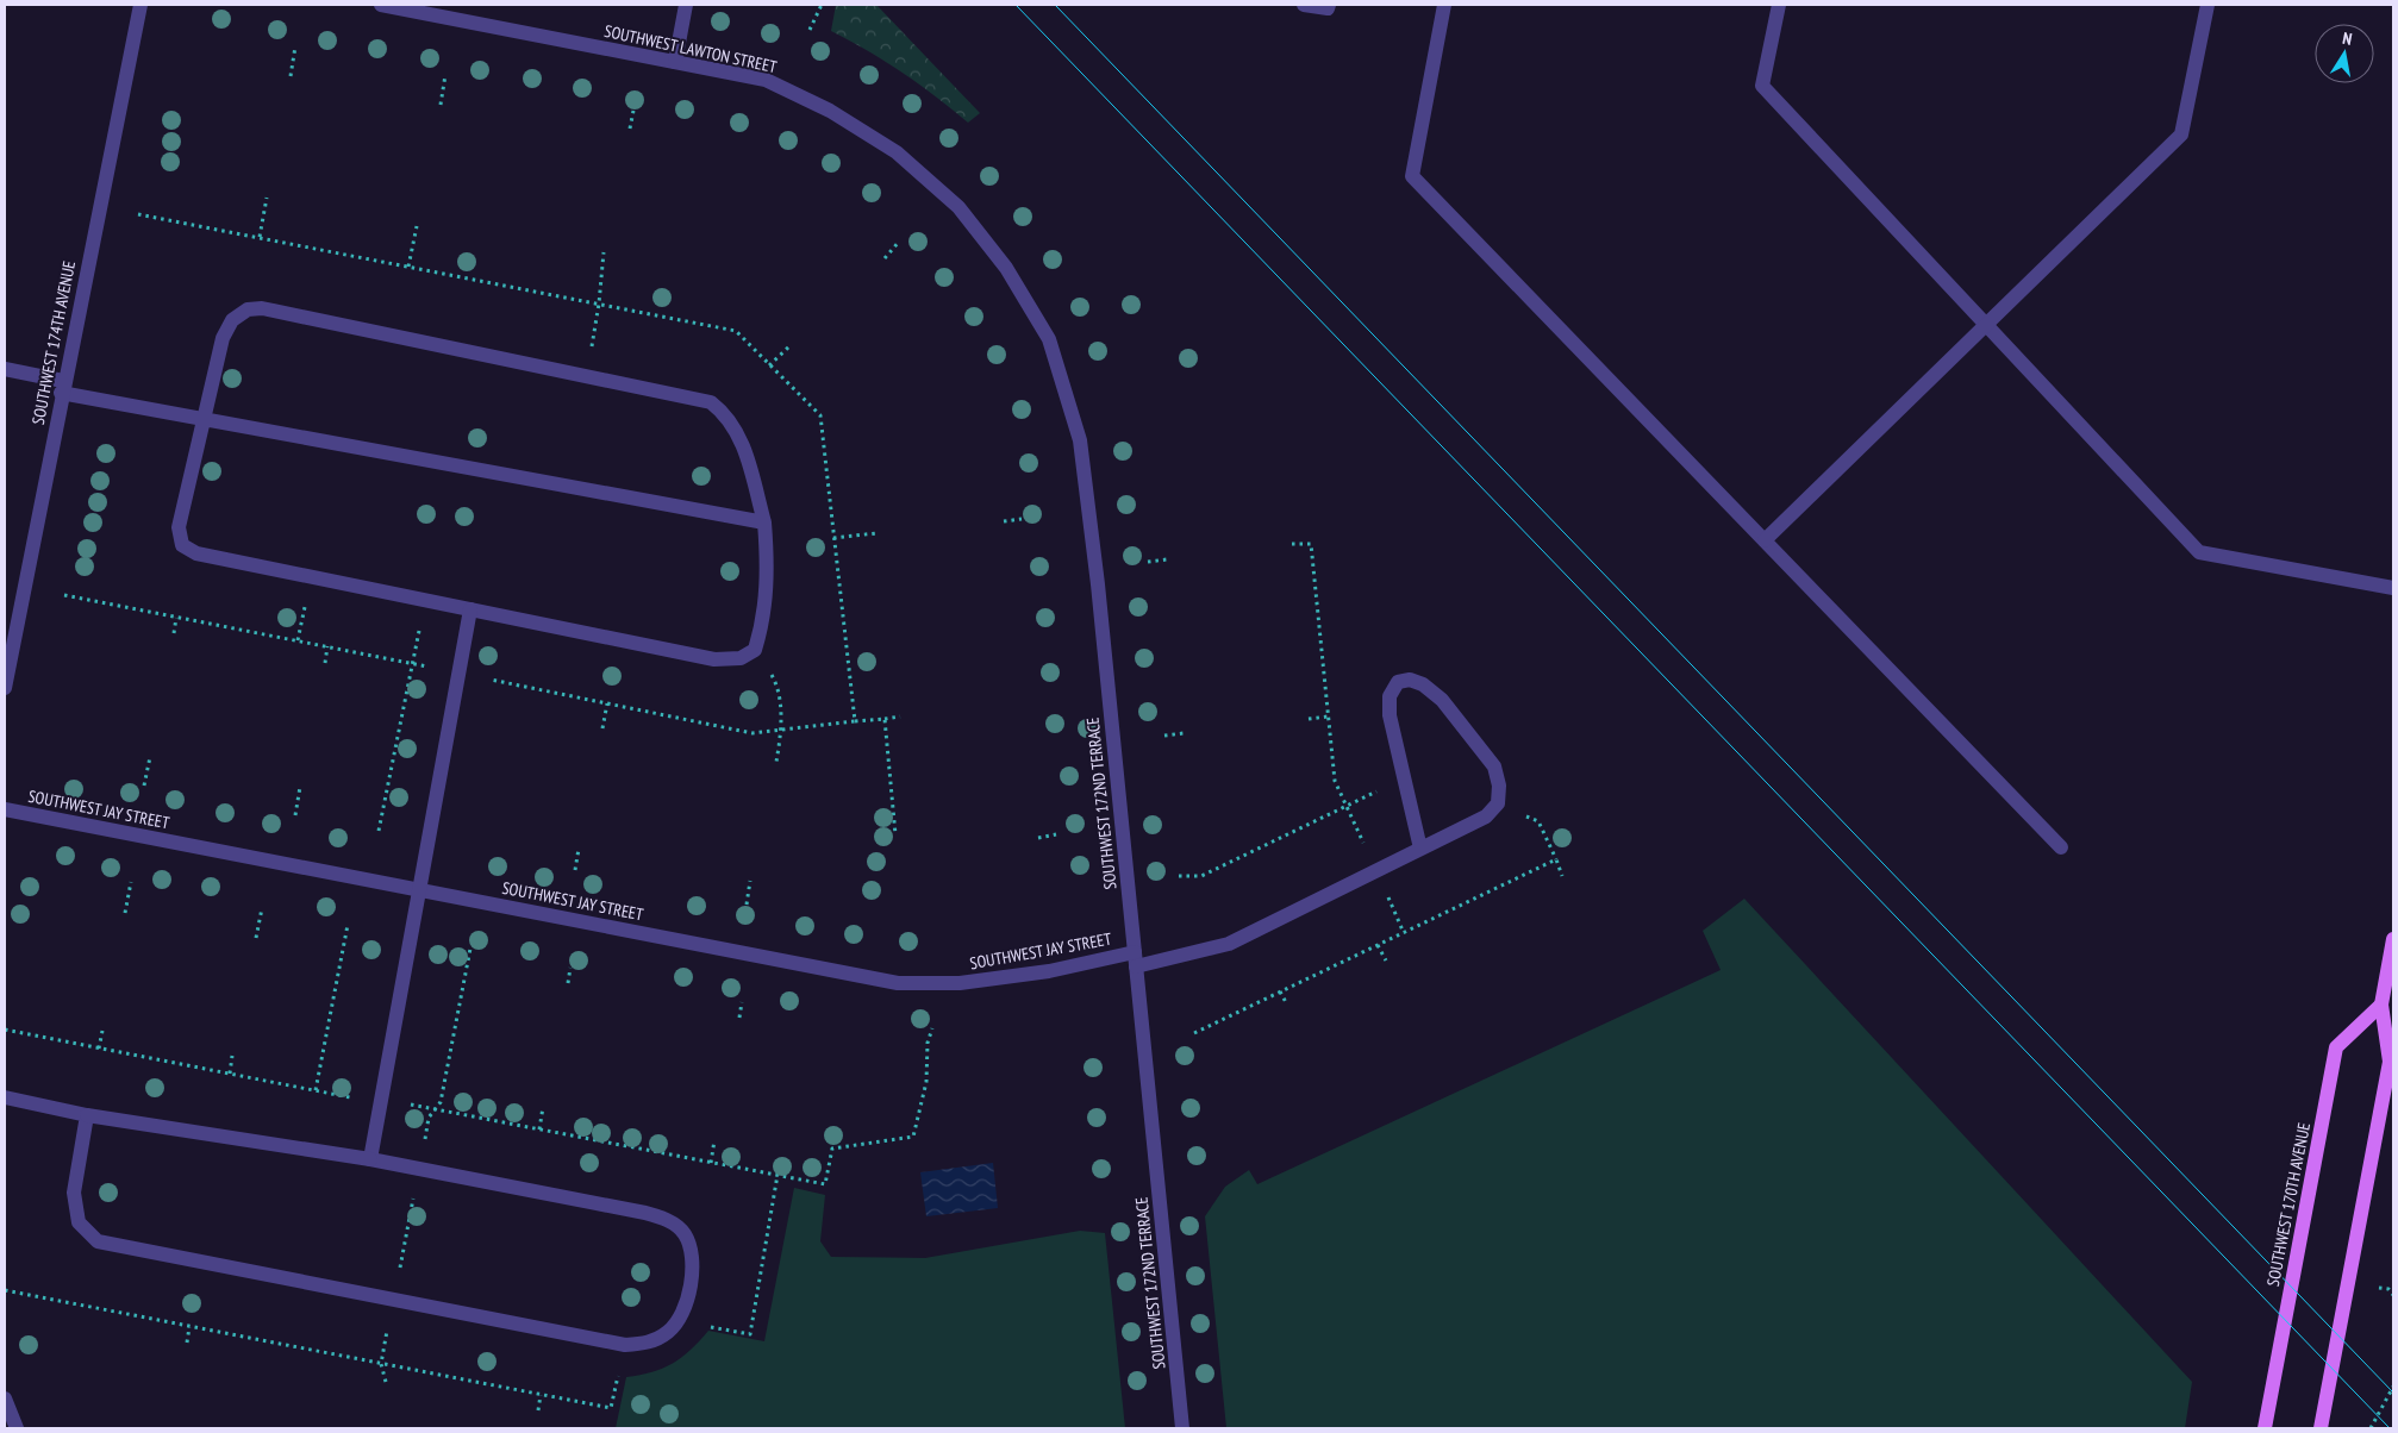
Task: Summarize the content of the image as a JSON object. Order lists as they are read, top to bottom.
{
  "streets": {
    "main road": ["SOUTHWEST 170TH AVENUE"],
    "street": [
      "SOUTHWEST LAWTON STREET",
      "SOUTHWEST 174TH AVENUE",
      "SOUTHWEST 172ND TERRACE",
      "SOUTHWEST JAY STREET"
    ]
  },
  "crossings": [
    ["SOUTHWEST LAWTON STREET", "SOUTHWEST 172ND TERRACE"],
    ["SOUTHWEST 172ND TERRACE", "SOUTHWEST JAY STREET"]
  ],
  "north": "top"
}
